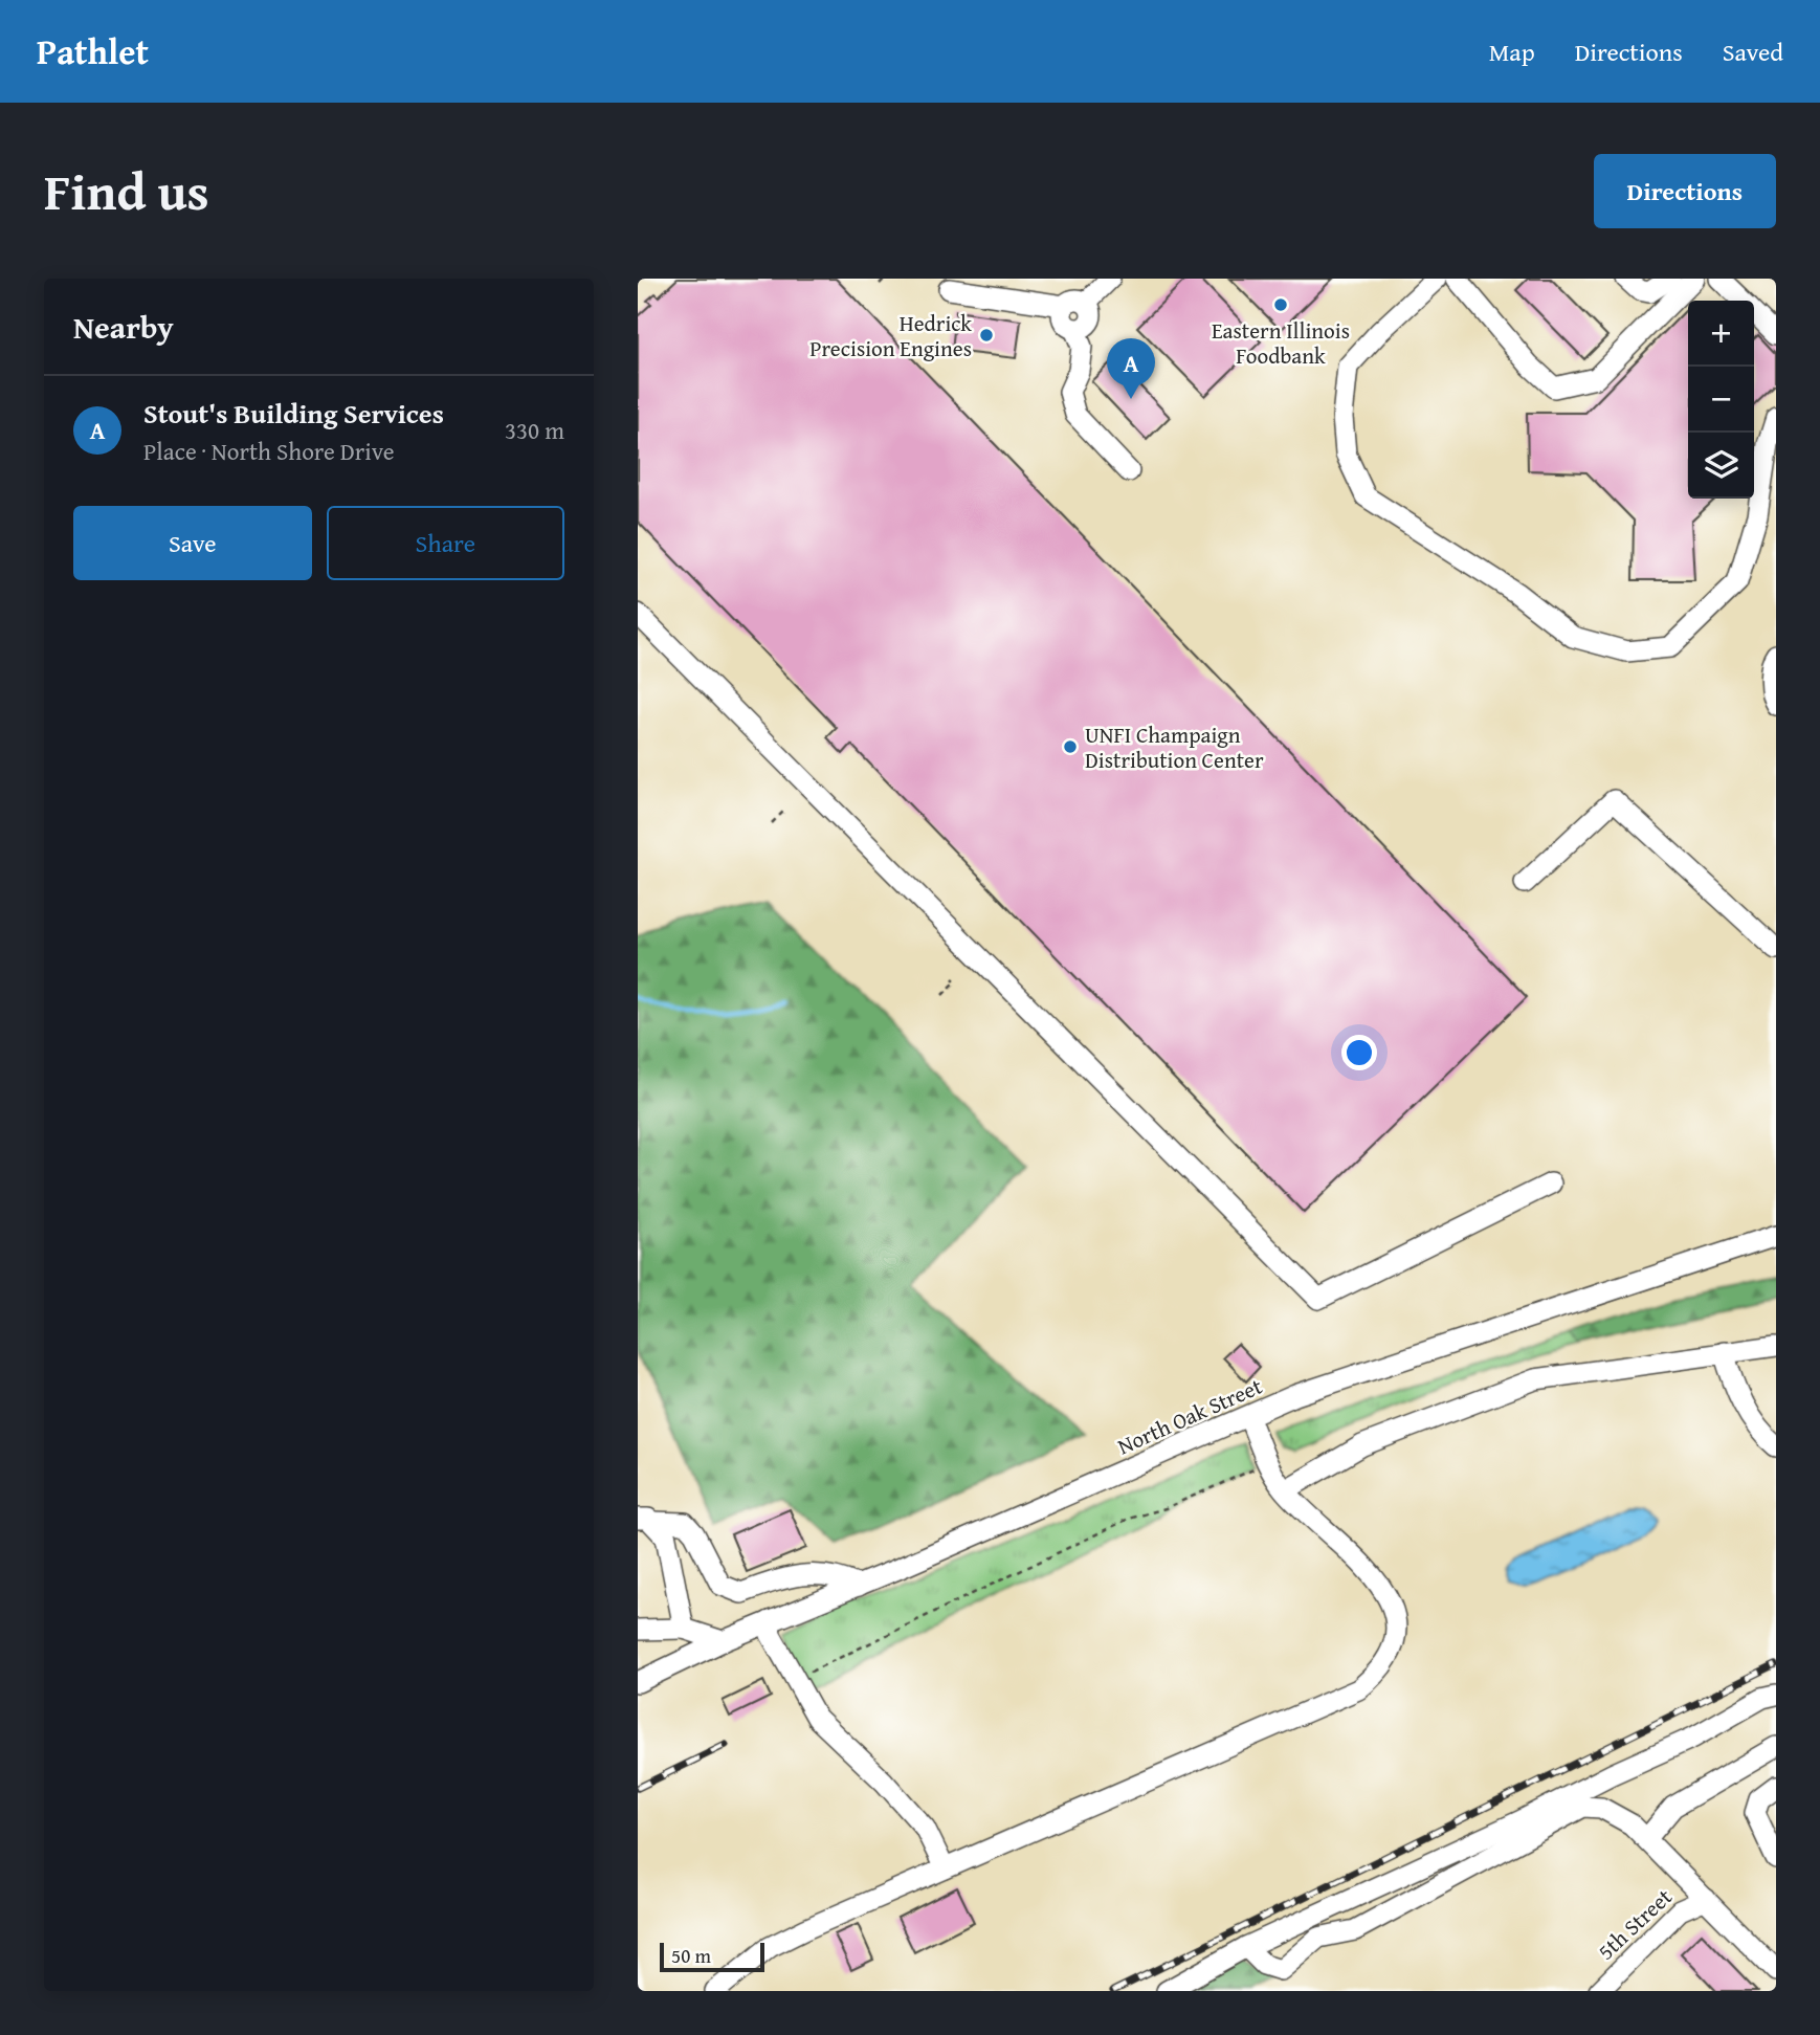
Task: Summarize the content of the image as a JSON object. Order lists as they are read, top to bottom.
{
  "streets": {
    "street": ["North Oak Street", "5th Street"]
  },
  "places": ["Eastern Illinois Foodbank", "Hedrick Precision Engines", "UNFI Champaign Distribution Center"],
  "scale_bar": "50 m",
  "page": {
    "header": "Pathlet",
    "nav": ["Map", "Directions", "Saved"],
    "title": "Find us",
    "buttons": [
      "Directions",
      ["Save", "Share"]
    ],
    "heading": "Nearby",
    "map_buttons": ["+", "−"],
    "pins": "A",
    "list": [
      {
        "mark": "A",
        "name": "Stout's Building Services",
        "note": "Place · North Shore Drive",
        "value": "330 m"
      }
    ],
    "scale": "50 m"
  }
}
